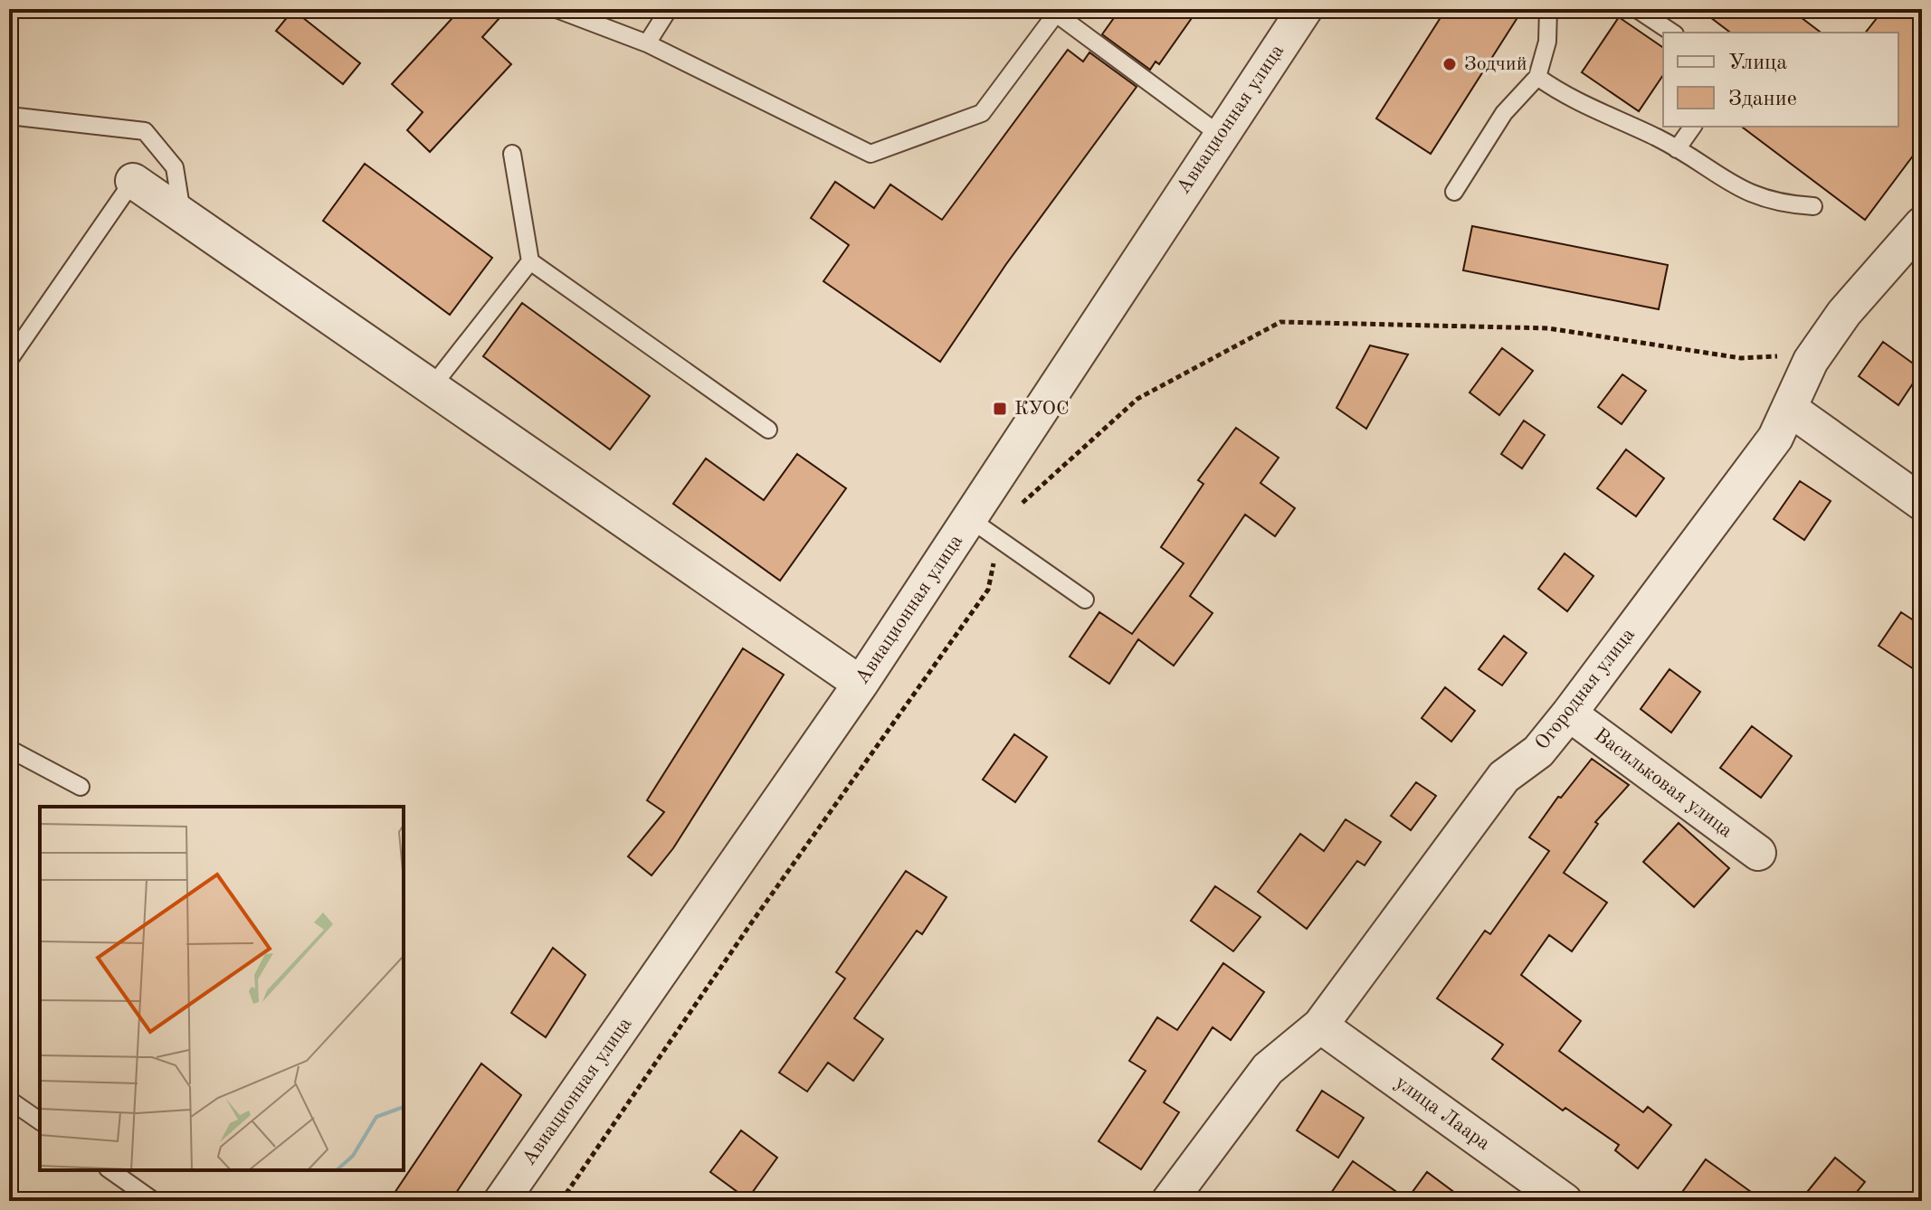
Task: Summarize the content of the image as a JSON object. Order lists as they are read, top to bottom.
{
  "streets": {
    "street": [
      "Авиационная улица",
      "Огородная улица",
      "Васильковая улица",
      "улица Лаара"
    ]
  },
  "crossings": [
    ["Огородная улица", "Васильковая улица"],
    ["Огородная улица", "улица Лаара"]
  ],
  "places": {
    "other": ["Зодчий"],
    "transit": ["КУОС"]
  },
  "legend": ["Улица", "Здание"]
}
